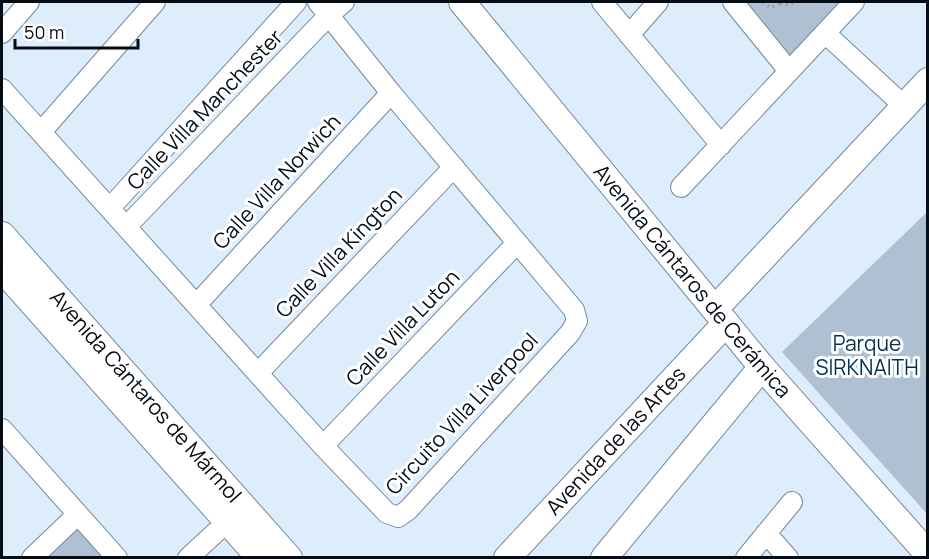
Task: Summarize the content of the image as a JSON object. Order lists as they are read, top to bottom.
{
  "streets": {
    "street": [
      "Calle Villa Manchester",
      "Calle Villa Norwich",
      "Calle Villa Kington",
      "Avenida Cántaros de Cerámica",
      "Calle Villa Luton",
      "Avenida Cántaros de Mármol",
      "Circuito Villa Liverpool",
      "Avenida de las Artes"
    ]
  },
  "crossings": [
    ["Calle Villa Manchester", "Circuito Villa Liverpool"],
    ["Calle Villa Norwich", "Circuito Villa Liverpool"],
    ["Calle Villa Kington", "Circuito Villa Liverpool"],
    ["Avenida Cántaros de Cerámica", "Avenida de las Artes"],
    ["Calle Villa Luton", "Circuito Villa Liverpool"]
  ],
  "parks": ["Parque SIRKNAITH"],
  "scale_bar": "50 m"
}
